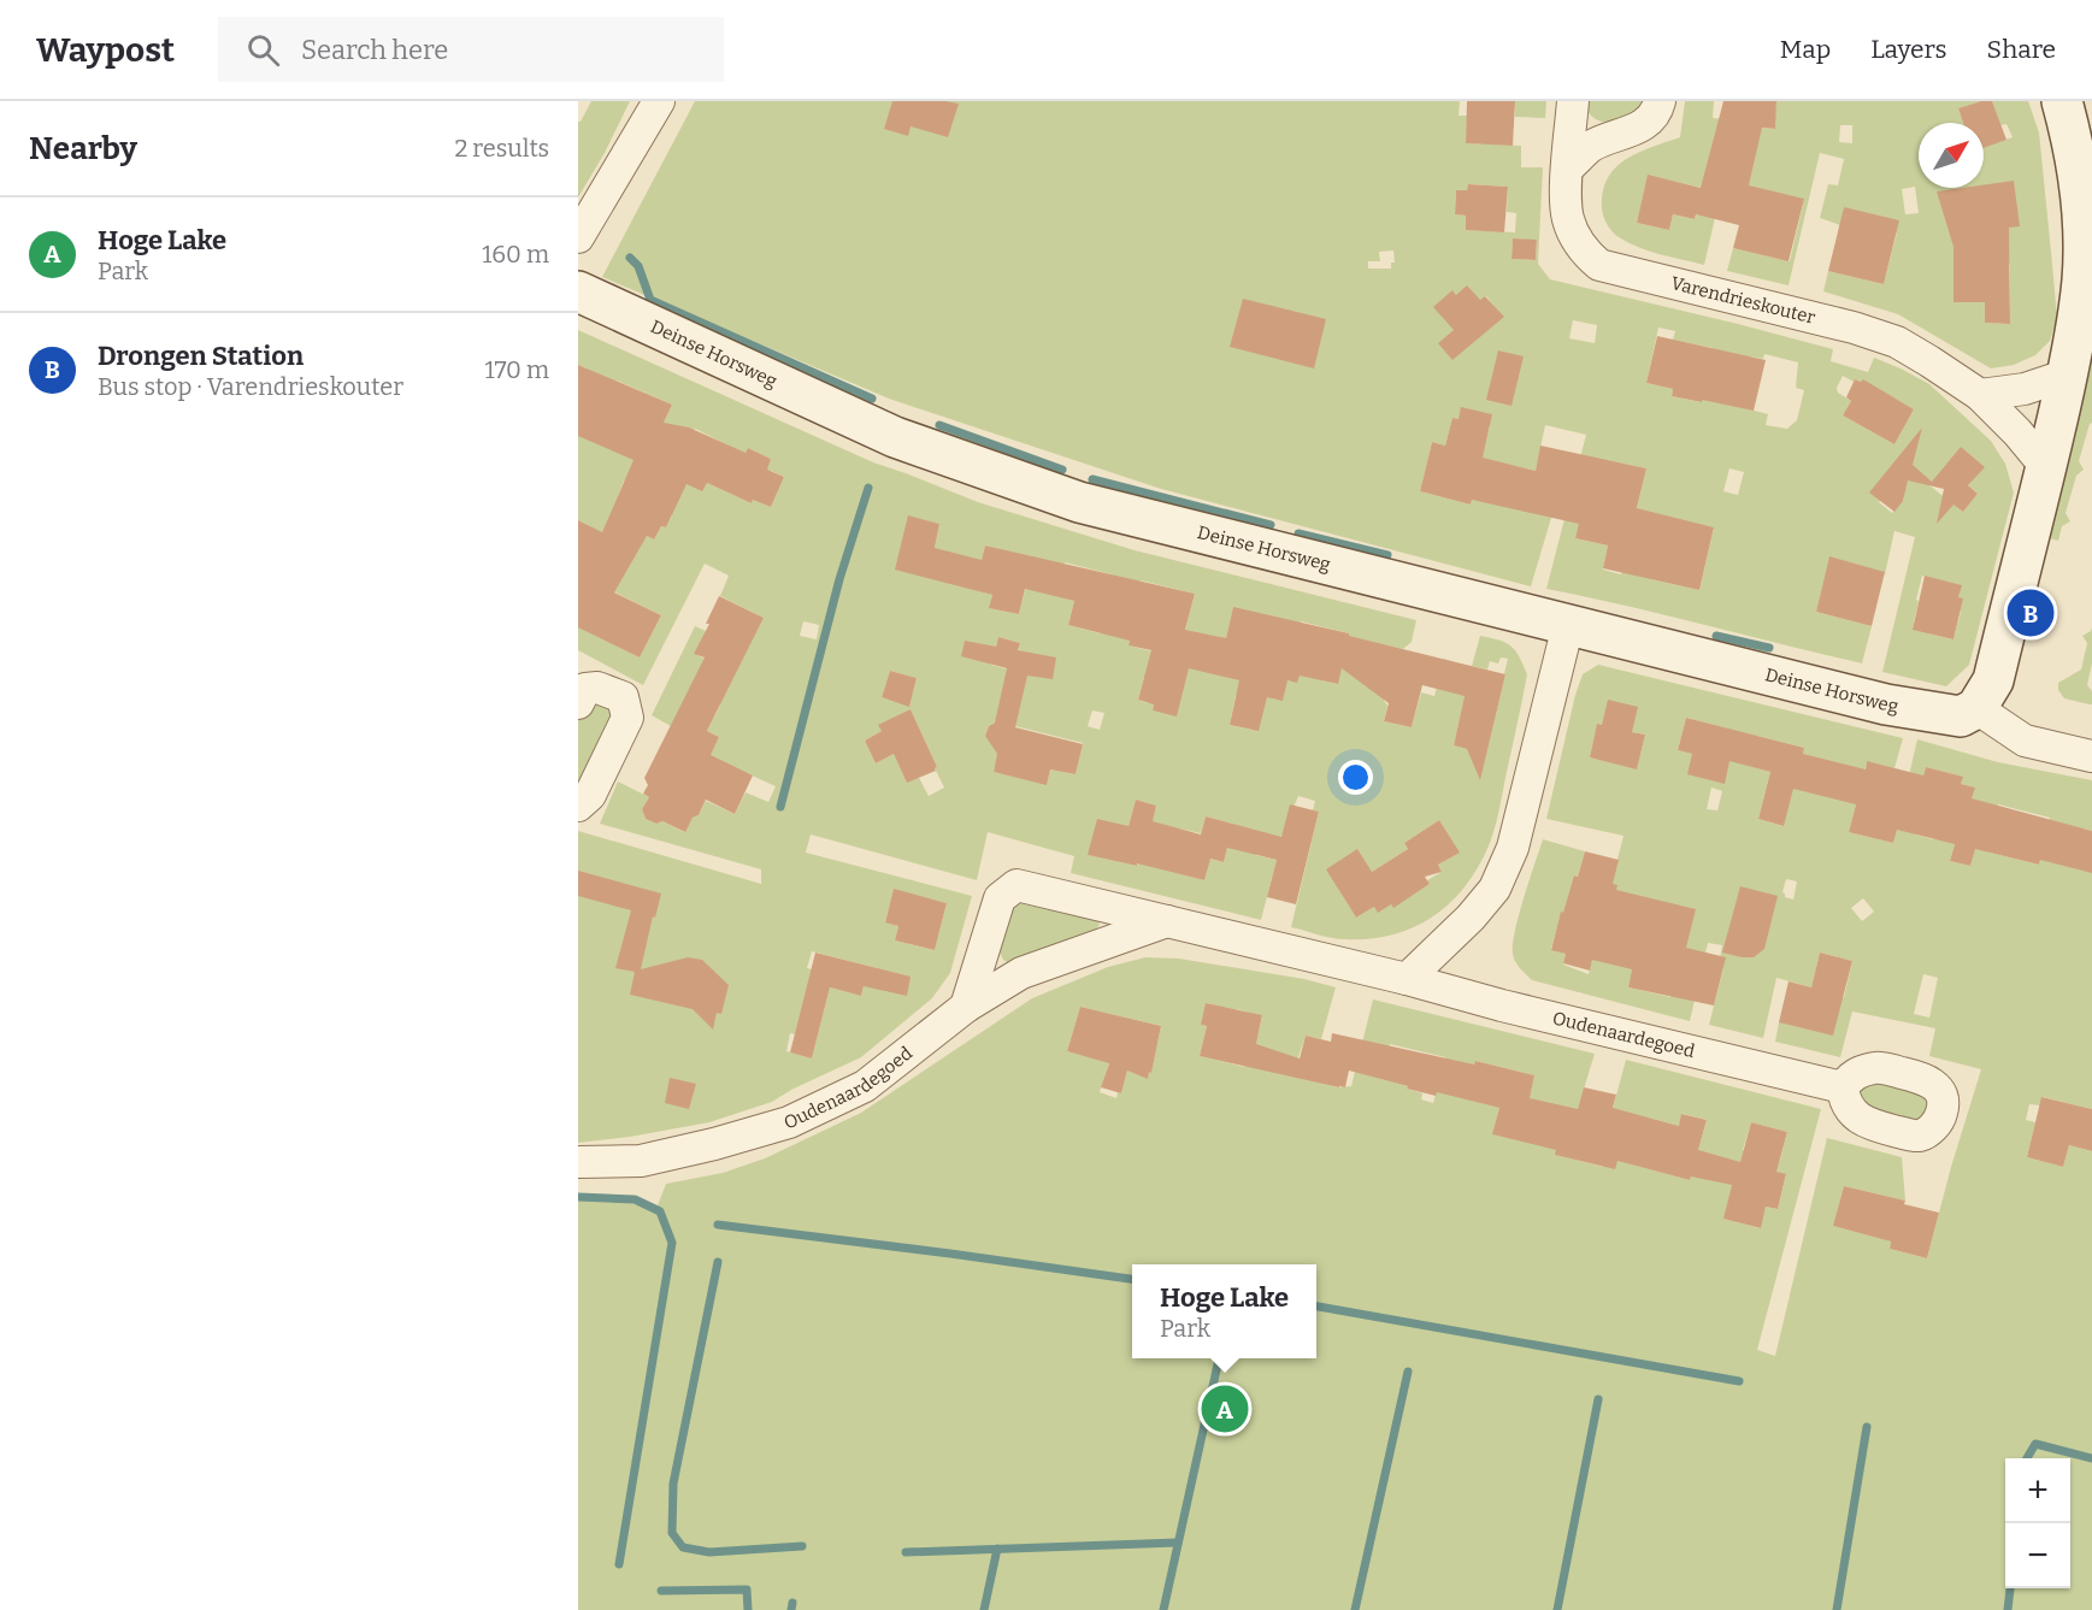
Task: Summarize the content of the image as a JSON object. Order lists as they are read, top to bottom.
{
  "streets": {
    "street": ["Varendrieskouter", "Deinse Horsweg", "Oudenaardegoed"]
  },
  "north": "top right",
  "page": {
    "header": "Waypost",
    "search": "Search here",
    "nav": ["Map", "Layers", "Share"],
    "heading": ["Nearby", "2 results"],
    "list": [
      {
        "mark": "A",
        "name": "Hoge Lake",
        "note": "Park",
        "value": "160 m"
      },
      {
        "mark": "B",
        "name": "Drongen Station",
        "note": "Bus stop · Varendrieskouter",
        "value": "170 m"
      }
    ],
    "pins": ["B", "A"],
    "popup": ["Hoge Lake", "Park"],
    "map_buttons": ["+", "−"]
  }
}
